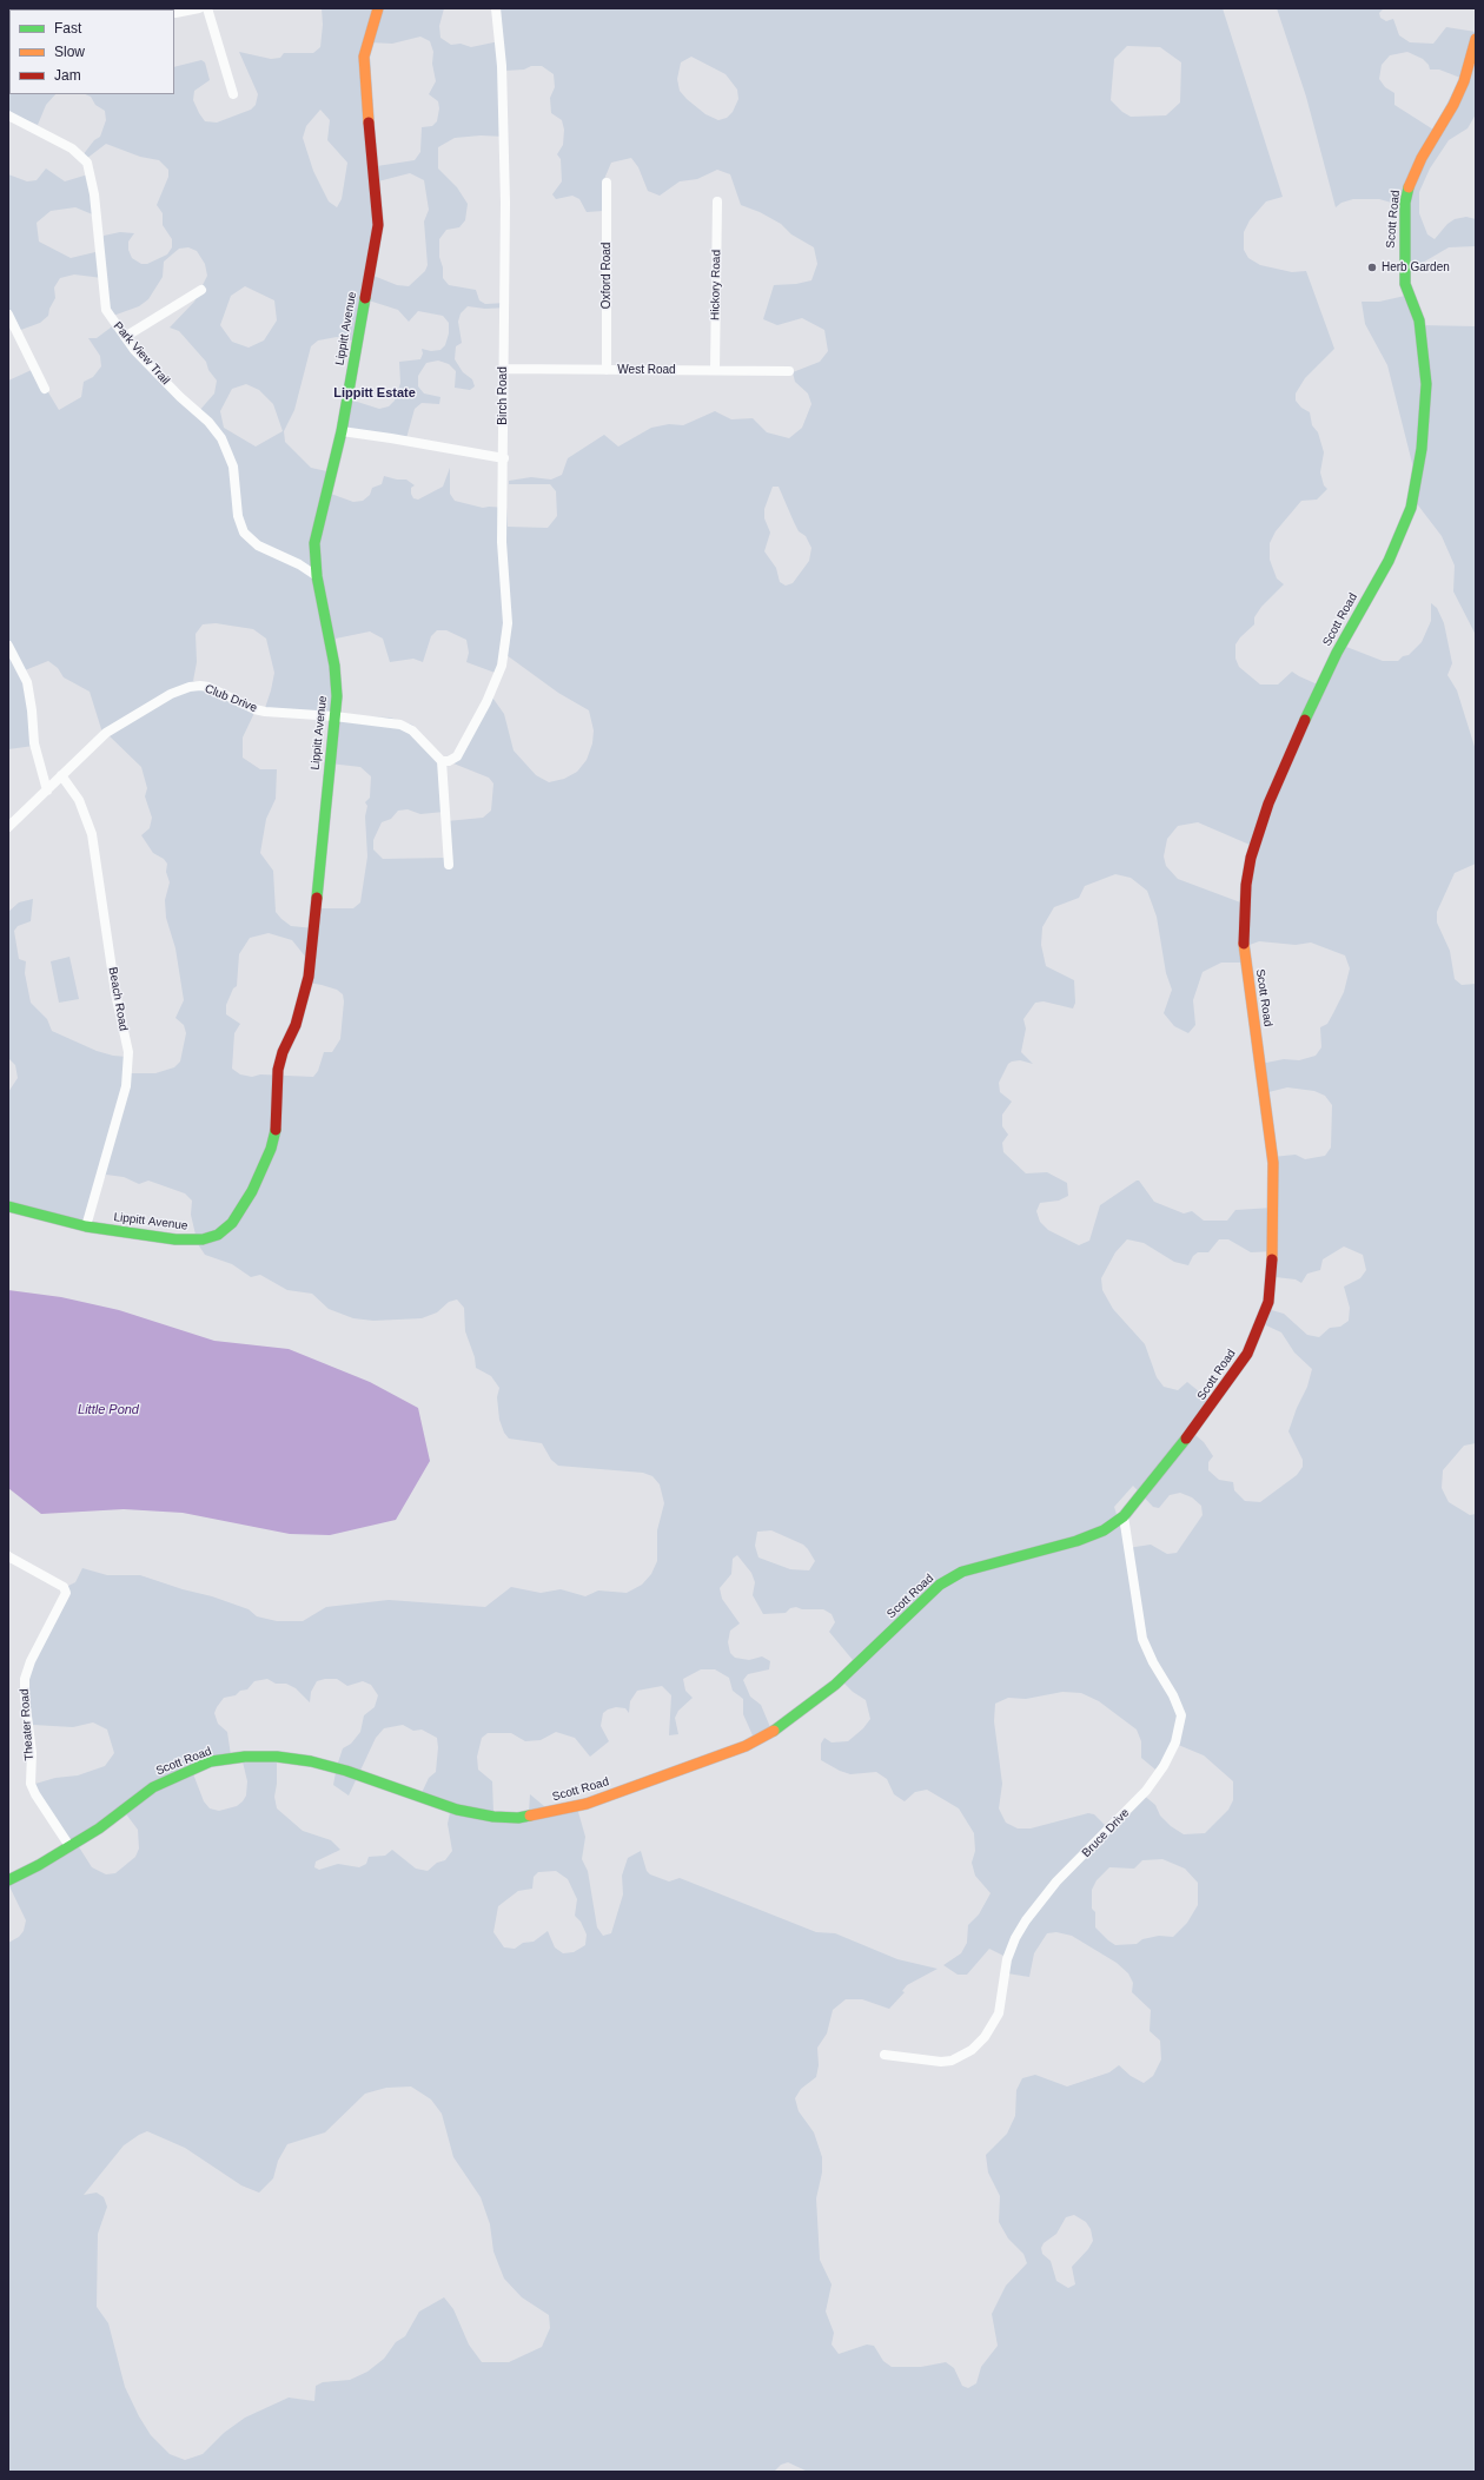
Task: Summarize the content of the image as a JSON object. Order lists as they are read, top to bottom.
{
  "streets": {
    "street": [
      "Scott Road",
      "Oxford Road",
      "Hickory Road",
      "Lippitt Avenue",
      "Park View Trail",
      "West Road",
      "Birch Road",
      "Club Drive",
      "Beach Road",
      "Theater Road",
      "Bruce Drive"
    ]
  },
  "crossings": [
    ["Scott Road", "Theater Road"],
    ["Scott Road", "Bruce Drive"],
    ["Oxford Road", "West Road"],
    ["Hickory Road", "West Road"],
    ["Lippitt Avenue", "Park View Trail"],
    ["Lippitt Avenue", "Club Drive"],
    ["Lippitt Avenue", "Beach Road"],
    ["West Road", "Birch Road"],
    ["Birch Road", "Club Drive"],
    ["Club Drive", "Beach Road"]
  ],
  "districts": ["Lippitt Estate"],
  "water": ["Little Pond"],
  "places": ["Herb Garden"],
  "legend": ["Fast", "Slow", "Jam"]
}
